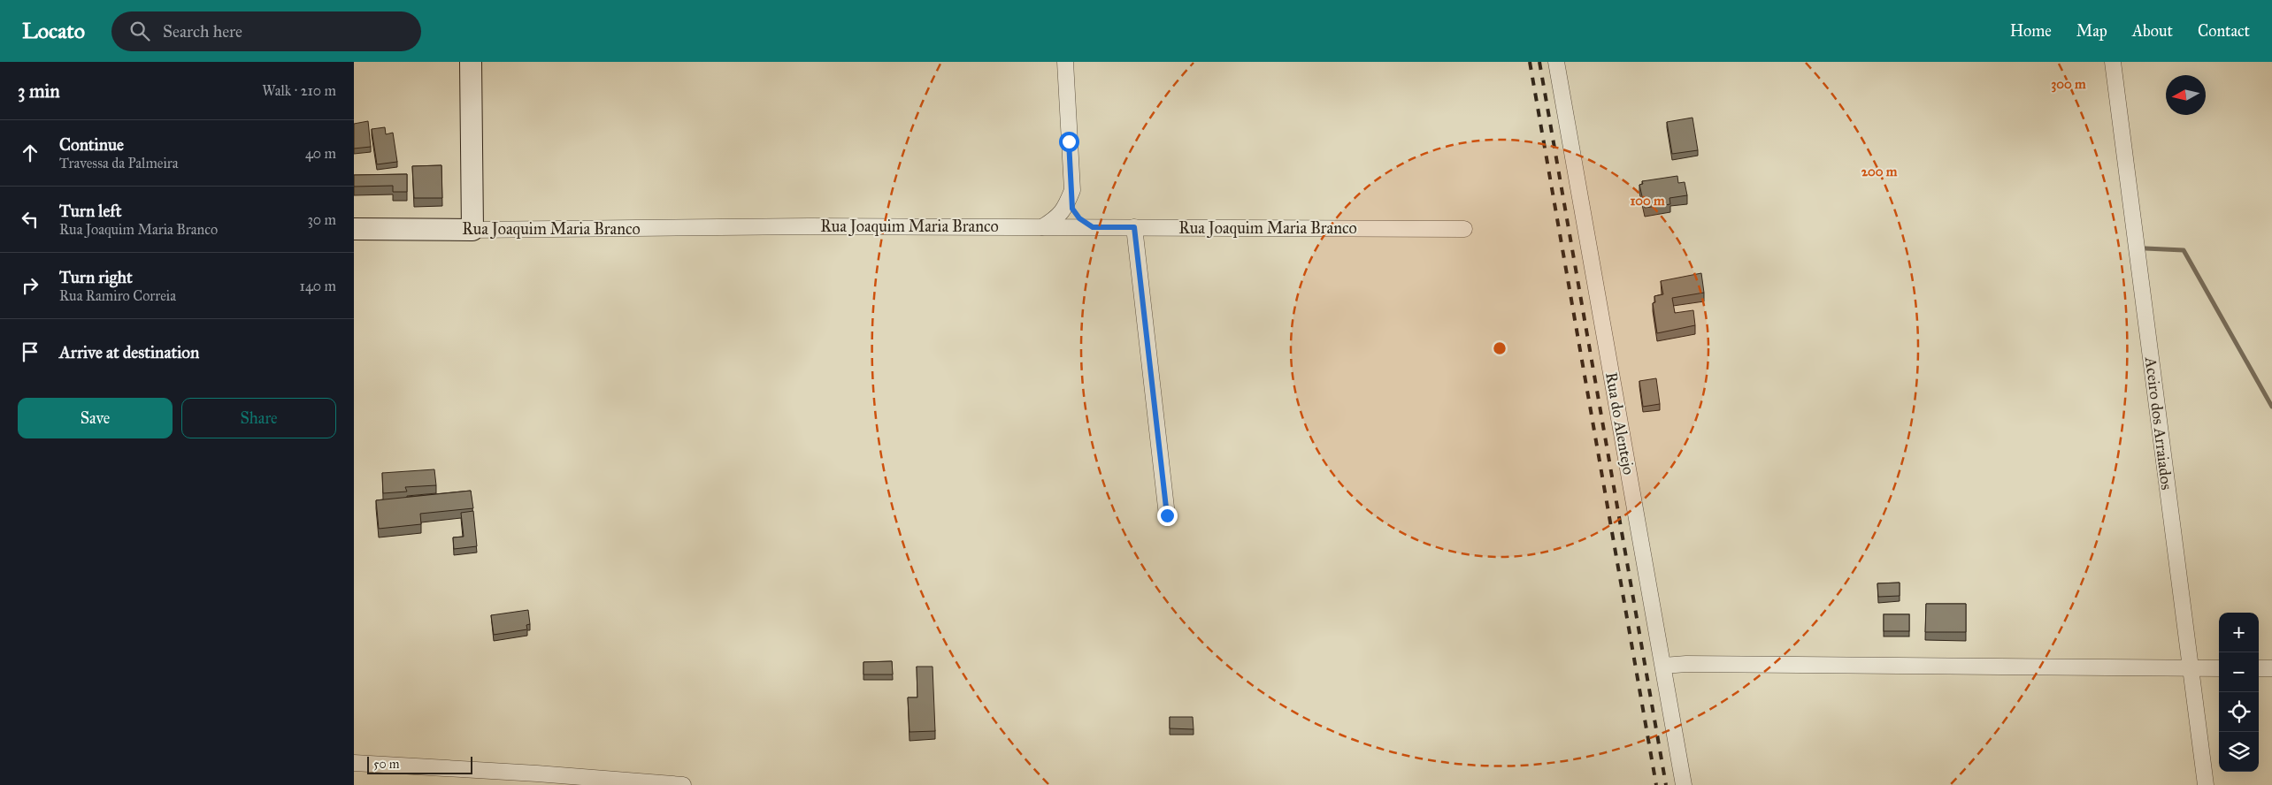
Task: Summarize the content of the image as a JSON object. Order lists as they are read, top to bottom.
{
  "streets": {
    "street": ["Rua Joaquim Maria Branco", "Rua do Alentejo", "Aceiro dos Arraiados"]
  },
  "scale_bar": "50 m",
  "north": "left",
  "page": {
    "header": "Locato",
    "search": "Search here",
    "nav": [
      "Home",
      "Map",
      "About",
      "Contact"
    ],
    "heading": ["3 min", "Walk · 210 m"],
    "list": [
      ["Continue", "Travessa da Palmeira", "40 m"],
      ["Turn left", "Rua Joaquim Maria Branco", "30 m"],
      ["Turn right", "Rua Ramiro Correia", "140 m"],
      "Arrive at destination"
    ],
    "buttons": ["Save", "Share"],
    "map_buttons": ["+", "−"],
    "scale": "50 m"
  },
  "rings": ["300 m", "200 m", "100 m"]
}
